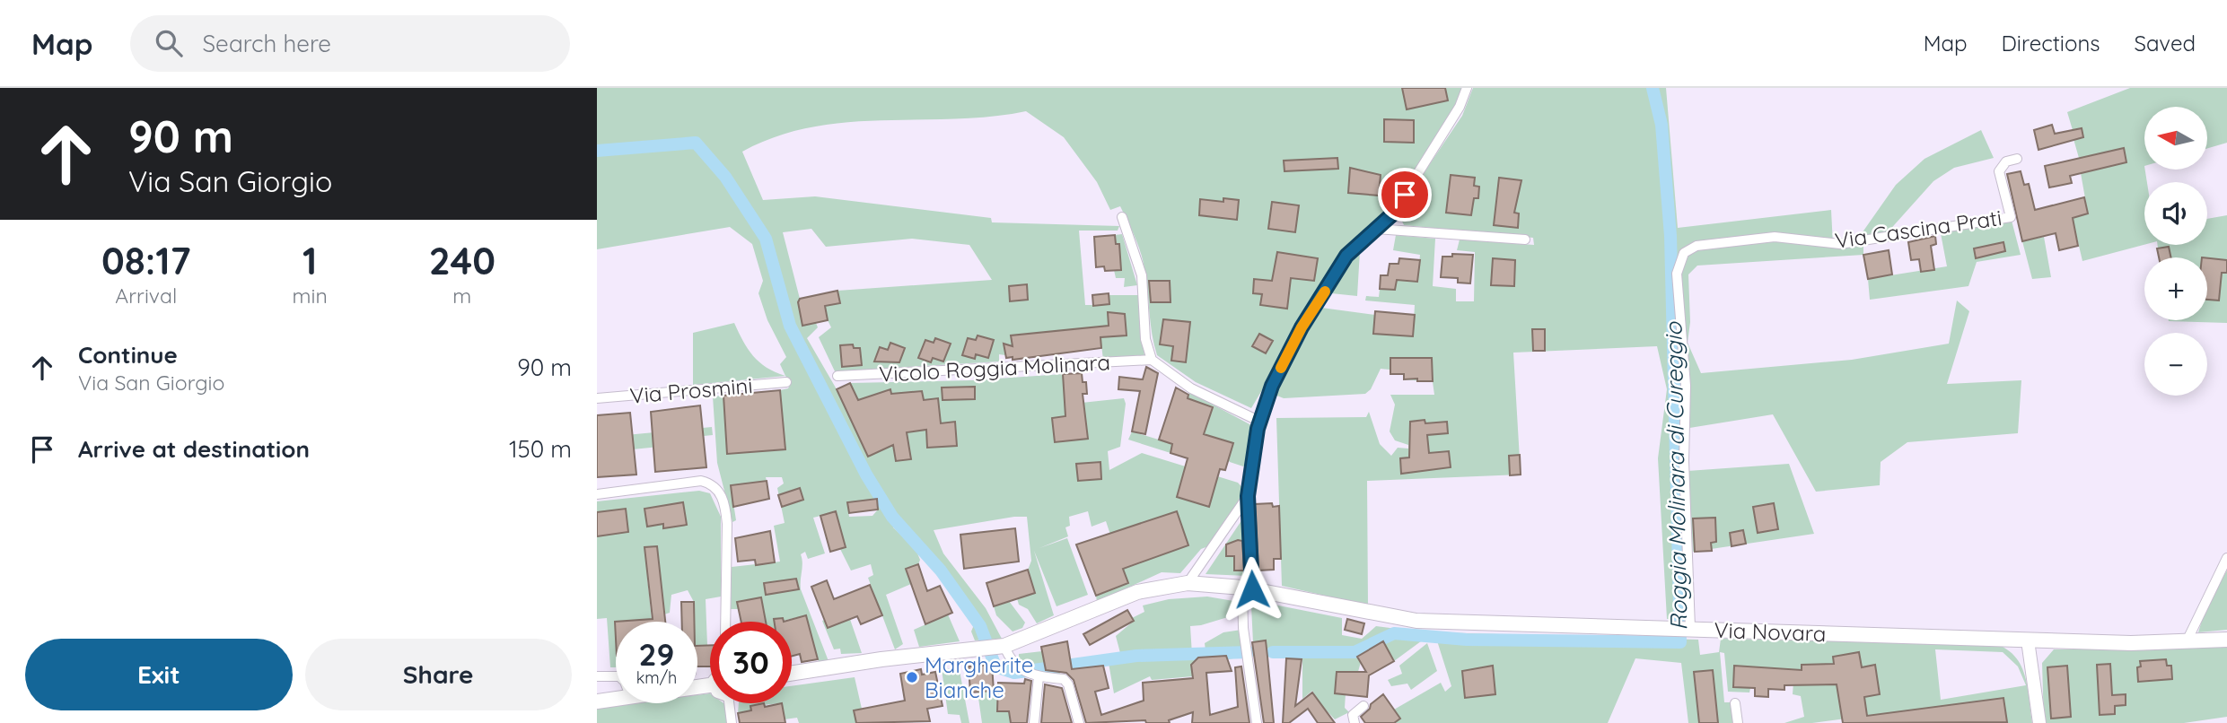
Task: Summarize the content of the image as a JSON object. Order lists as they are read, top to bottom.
{
  "streets": {
    "main road": ["Via Novara"],
    "street": ["Via Cascina Prati", "Vicolo Roggia Molinara", "Via Prosmini"]
  },
  "crossings": [
    ["Via Cascina Prati", "Via Novara"]
  ],
  "water": ["Roggia Molinara di Cureggio"],
  "places": ["Margherite Bianche"],
  "north": "left",
  "page": {
    "header": "Map",
    "search": "Search here",
    "nav": ["Map", "Directions", "Saved"],
    "turn": ["90 m", "Via San Giorgio"],
    "map_buttons": ["+", "−"],
    "eta": [
      "08:17",
      "Arrival",
      "1",
      "min",
      "240",
      "m"
    ],
    "list": [
      {
        "name": "Continue",
        "note": "Via San Giorgio",
        "value": "90 m"
      },
      {
        "name": "Arrive at destination",
        "value": "150 m"
      }
    ],
    "speed": "29 km/h",
    "limit": "30",
    "buttons": ["Exit", "Share"]
  }
}
